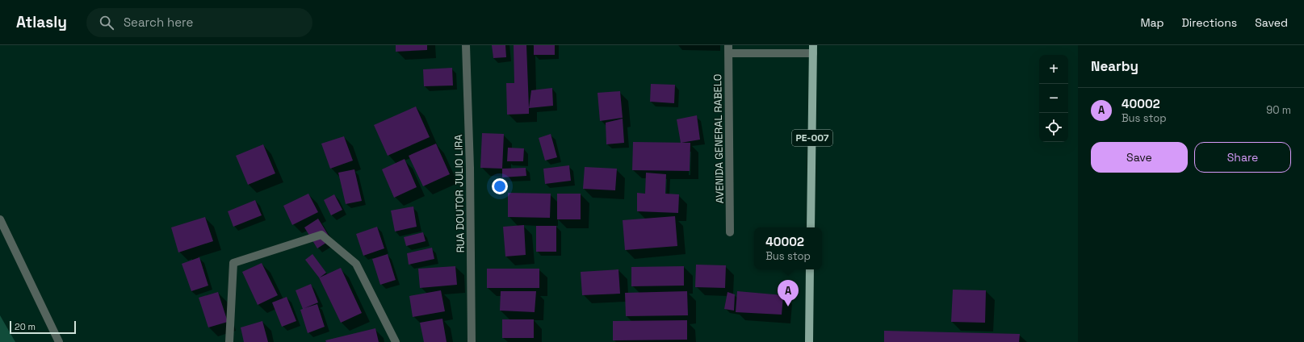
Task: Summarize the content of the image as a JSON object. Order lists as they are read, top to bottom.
{
  "streets": {
    "main road": ["PE-007"],
    "street": ["AVENIDA GENERAL RABELO", "RUA DOUTOR JULIO LIRA"]
  },
  "scale_bar": "20 m",
  "page": {
    "header": "Atlasly",
    "search": "Search here",
    "nav": ["Map", "Directions", "Saved"],
    "heading": "Nearby",
    "map_buttons": ["+", "−"],
    "list": [
      {
        "mark": "A",
        "name": "40002",
        "note": "Bus stop",
        "value": "90 m"
      }
    ],
    "buttons": ["Save", "Share"],
    "popup": ["40002", "Bus stop"],
    "pins": "A",
    "scale": "20 m"
  }
}
